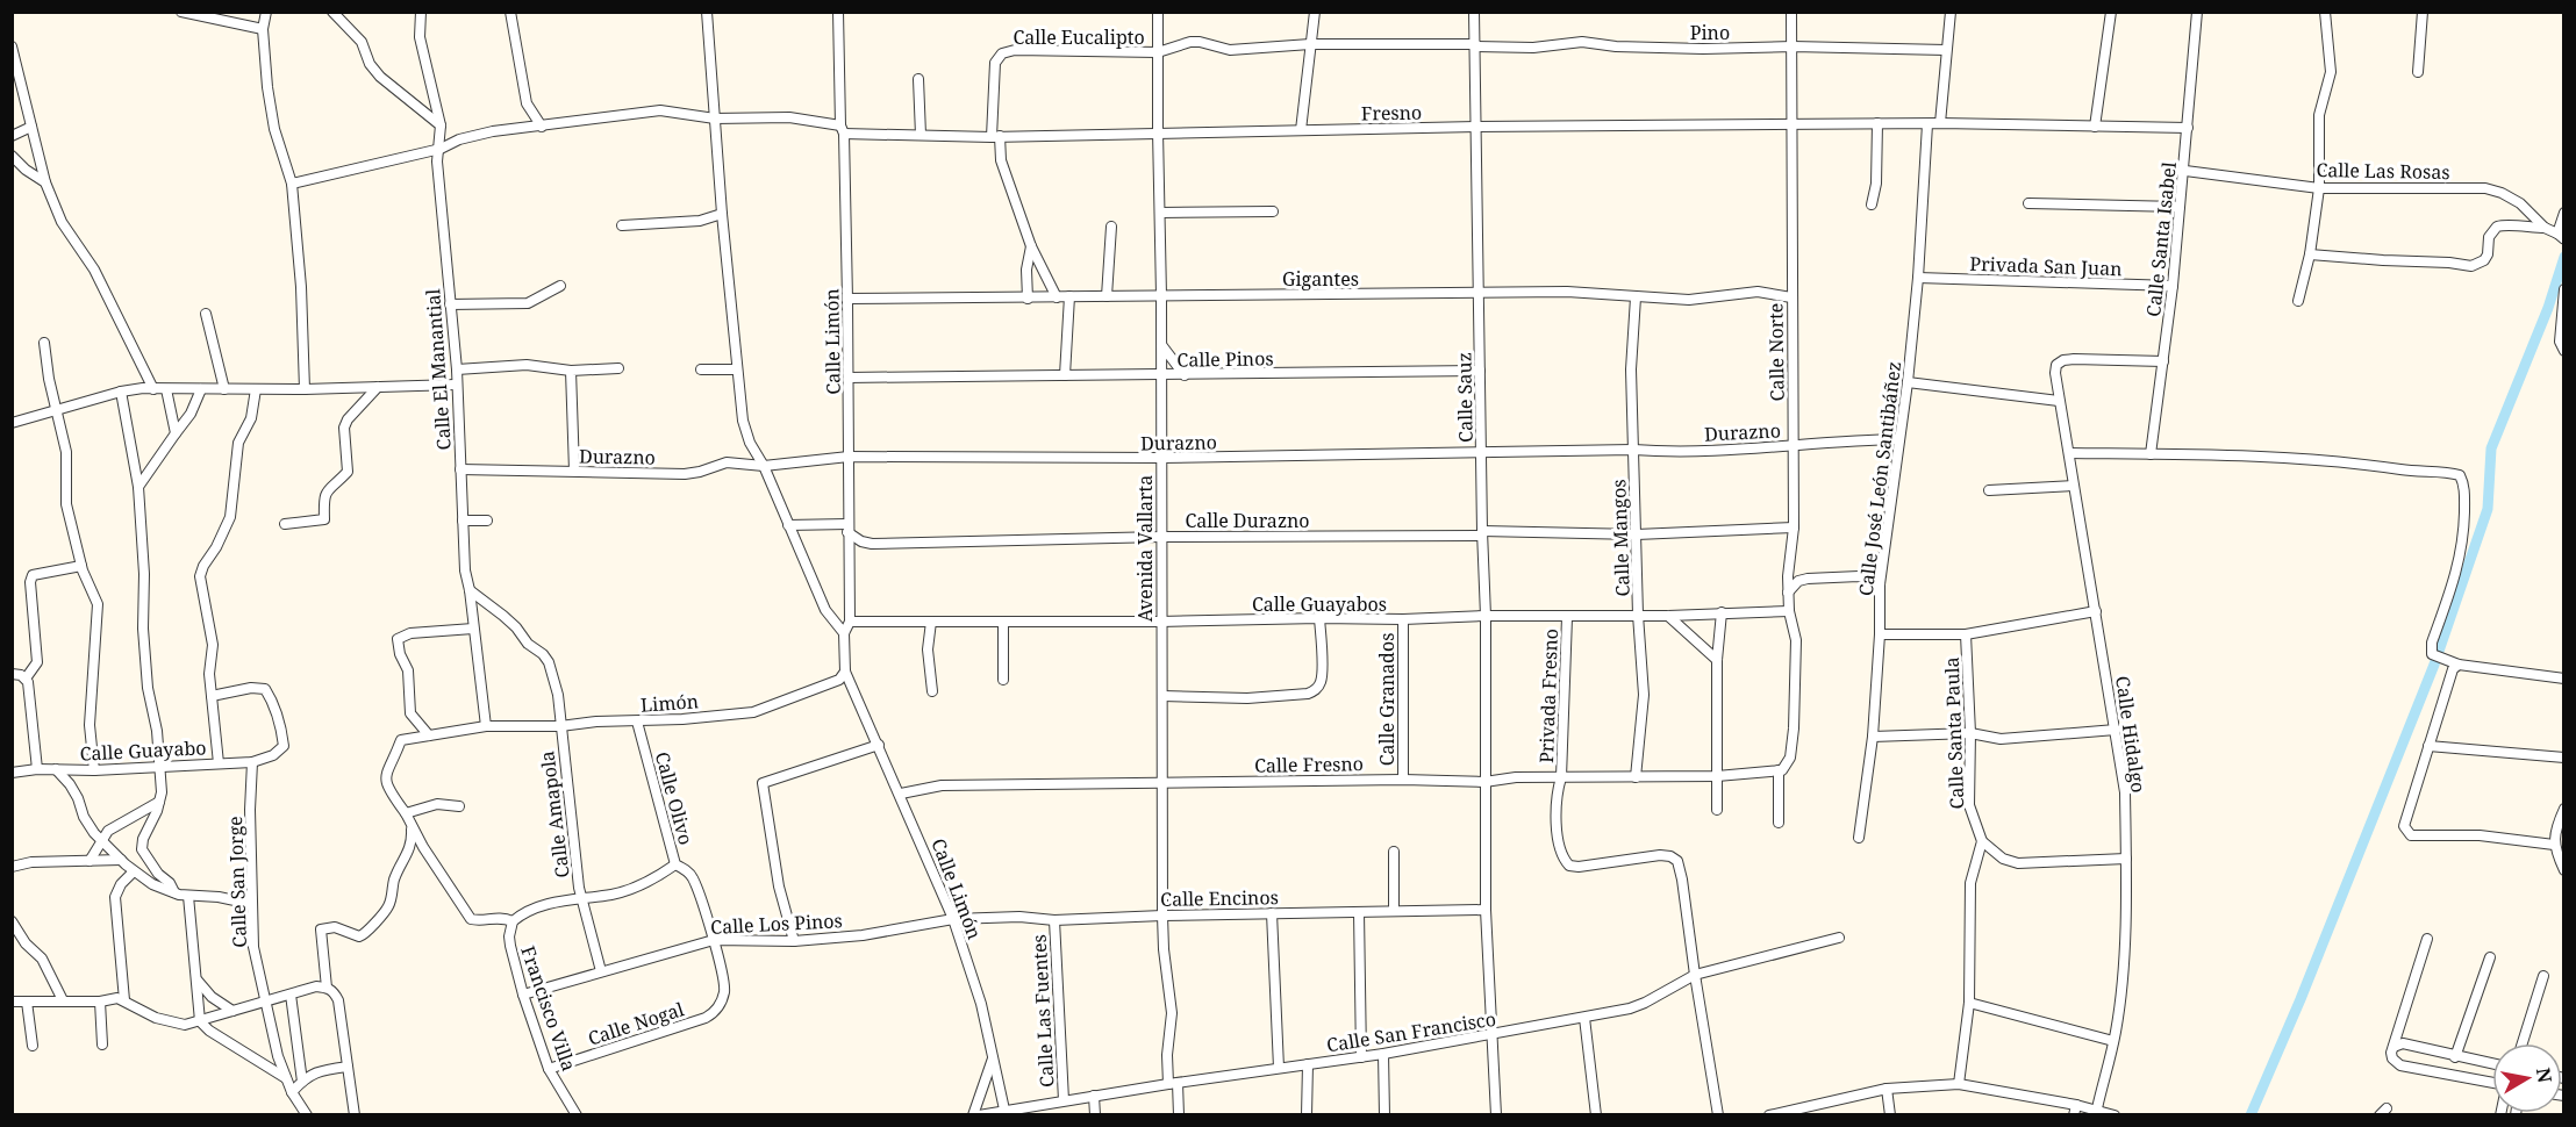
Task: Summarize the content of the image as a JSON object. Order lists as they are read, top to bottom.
{
  "streets": {
    "street": [
      "Pino",
      "Calle Eucalipto",
      "Fresno",
      "Calle Las Rosas",
      "Calle Santa Isabel",
      "Privada San Juan",
      "Gigantes",
      "Calle Limón",
      "Calle Norte",
      "Calle Pinos",
      "Calle El Manantial",
      "Calle Sauz",
      "Durazno",
      "Calle José León Santibáñez",
      "Calle Durazno",
      "Calle Mangos",
      "Avenida Vallarta",
      "Calle Guayabos",
      "Privada Fresno",
      "Calle Granados",
      "Limón",
      "Calle Santa Paula",
      "Calle Hidalgo",
      "Calle Guayabo",
      "Calle Fresno",
      "Calle Olivo",
      "Calle Amapola",
      "Calle San Jorge",
      "Calle Encinos",
      "Calle Los Pinos",
      "Francisco Villa",
      "Calle Las Fuentes",
      "Calle Nogal",
      "Calle San Francisco"
    ]
  },
  "crossings": [
    ["Pino", "Calle Eucalipto"],
    ["Pino", "Calle Norte"],
    ["Pino", "Calle Sauz"],
    ["Pino", "Avenida Vallarta"],
    ["Calle Eucalipto", "Fresno"],
    ["Calle Eucalipto", "Avenida Vallarta"],
    ["Fresno", "Calle Limón"],
    ["Fresno", "Calle Norte"],
    ["Fresno", "Calle El Manantial"],
    ["Fresno", "Calle Sauz"],
    ["Fresno", "Calle José León Santibáñez"],
    ["Fresno", "Avenida Vallarta"],
    ["Calle Las Rosas", "Calle Santa Isabel"],
    ["Calle Santa Isabel", "Privada San Juan"],
    ["Calle Santa Isabel", "Calle Hidalgo"],
    ["Privada San Juan", "Calle José León Santibáñez"],
    ["Gigantes", "Calle Limón"],
    ["Gigantes", "Calle Norte"],
    ["Gigantes", "Calle Sauz"],
    ["Gigantes", "Calle Mangos"],
    ["Gigantes", "Avenida Vallarta"],
    ["Calle Limón", "Calle Pinos"],
    ["Calle Limón", "Durazno"],
    ["Calle Limón", "Calle Durazno"],
    ["Calle Limón", "Calle Guayabos"],
    ["Calle Limón", "Limón"],
    ["Calle Limón", "Calle Fresno"],
    ["Calle Limón", "Calle Encinos"],
    ["Calle Limón", "Calle Los Pinos"],
    ["Calle Limón", "Calle San Francisco"],
    ["Calle Norte", "Durazno"],
    ["Calle Norte", "Calle Durazno"],
    ["Calle Norte", "Calle Guayabos"],
    ["Calle Norte", "Calle Fresno"],
    ["Calle Pinos", "Calle Sauz"],
    ["Calle Pinos", "Avenida Vallarta"],
    ["Calle El Manantial", "Durazno"],
    ["Calle El Manantial", "Limón"],
    ["Calle El Manantial", "Calle Amapola"],
    ["Calle Sauz", "Durazno"],
    ["Calle Sauz", "Calle Durazno"],
    ["Calle Sauz", "Calle Guayabos"],
    ["Calle Sauz", "Calle Fresno"],
    ["Calle Sauz", "Calle Encinos"],
    ["Calle Sauz", "Calle San Francisco"],
    ["Durazno", "Calle José León Santibáñez"],
    ["Durazno", "Calle Mangos"],
    ["Durazno", "Avenida Vallarta"],
    ["Calle Durazno", "Calle Mangos"],
    ["Calle Durazno", "Avenida Vallarta"],
    ["Calle Mangos", "Calle Guayabos"],
    ["Calle Mangos", "Calle Fresno"],
    ["Avenida Vallarta", "Calle Guayabos"],
    ["Avenida Vallarta", "Calle Fresno"],
    ["Avenida Vallarta", "Calle Encinos"],
    ["Avenida Vallarta", "Calle San Francisco"],
    ["Calle Guayabos", "Privada Fresno"],
    ["Calle Guayabos", "Calle Granados"],
    ["Privada Fresno", "Calle Fresno"],
    ["Privada Fresno", "Calle San Francisco"],
    ["Calle Granados", "Calle Fresno"],
    ["Limón", "Calle Olivo"],
    ["Limón", "Calle Amapola"],
    ["Calle Santa Paula", "Calle Hidalgo"],
    ["Calle Guayabo", "Calle San Jorge"],
    ["Calle Olivo", "Calle Los Pinos"],
    ["Calle Olivo", "Calle Nogal"],
    ["Calle Amapola", "Calle Los Pinos"],
    ["Calle Encinos", "Calle Los Pinos"],
    ["Calle Encinos", "Calle Las Fuentes"],
    ["Calle Los Pinos", "Francisco Villa"],
    ["Francisco Villa", "Calle Nogal"],
    ["Calle Las Fuentes", "Calle San Francisco"]
  ],
  "north": "right"
}
